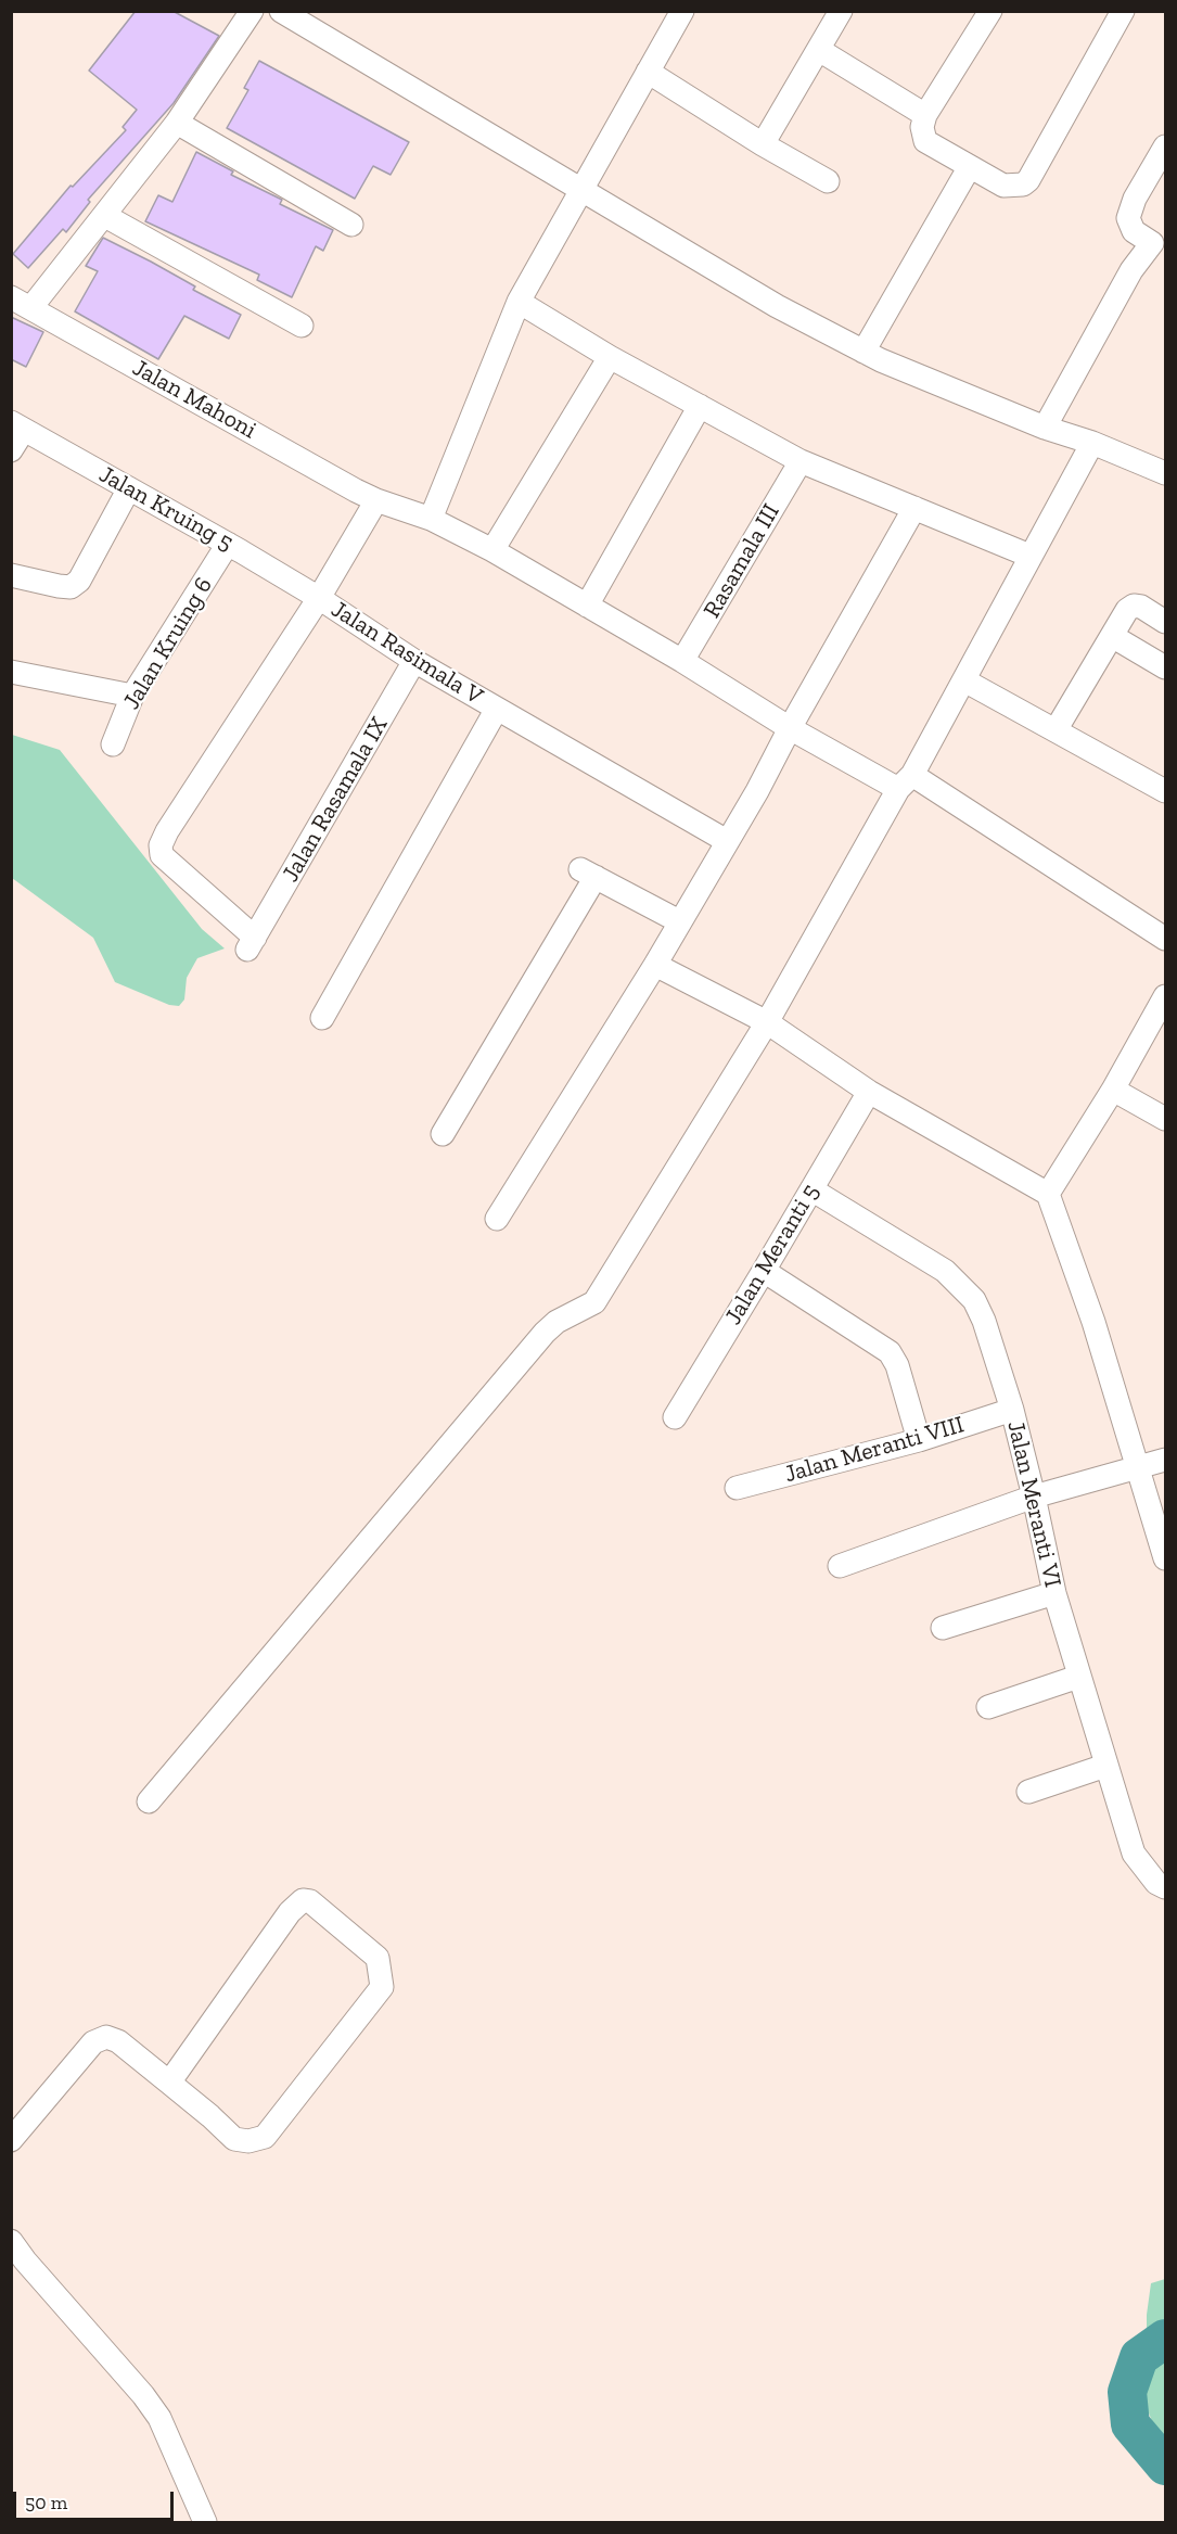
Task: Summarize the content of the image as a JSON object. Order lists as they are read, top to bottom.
{
  "streets": {
    "street": [
      "Jalan Mahoni",
      "Jalan Kruing 5",
      "Rasamala III",
      "Jalan Kruing 6",
      "Jalan Rasimala V",
      "Jalan Rasamala IX",
      "Jalan Meranti 5",
      "Jalan Meranti VIII",
      "Jalan Meranti VI"
    ]
  },
  "crossings": [
    ["Jalan Mahoni", "Rasamala III"],
    ["Jalan Mahoni", "Jalan Rasamala IX"],
    ["Jalan Kruing 5", "Jalan Kruing 6"],
    ["Jalan Kruing 5", "Jalan Rasimala V"],
    ["Jalan Kruing 5", "Jalan Rasamala IX"],
    ["Jalan Rasimala V", "Jalan Rasamala IX"],
    ["Jalan Meranti 5", "Jalan Meranti VI"],
    ["Jalan Meranti VIII", "Jalan Meranti VI"]
  ],
  "scale_bar": "50 m"
}
